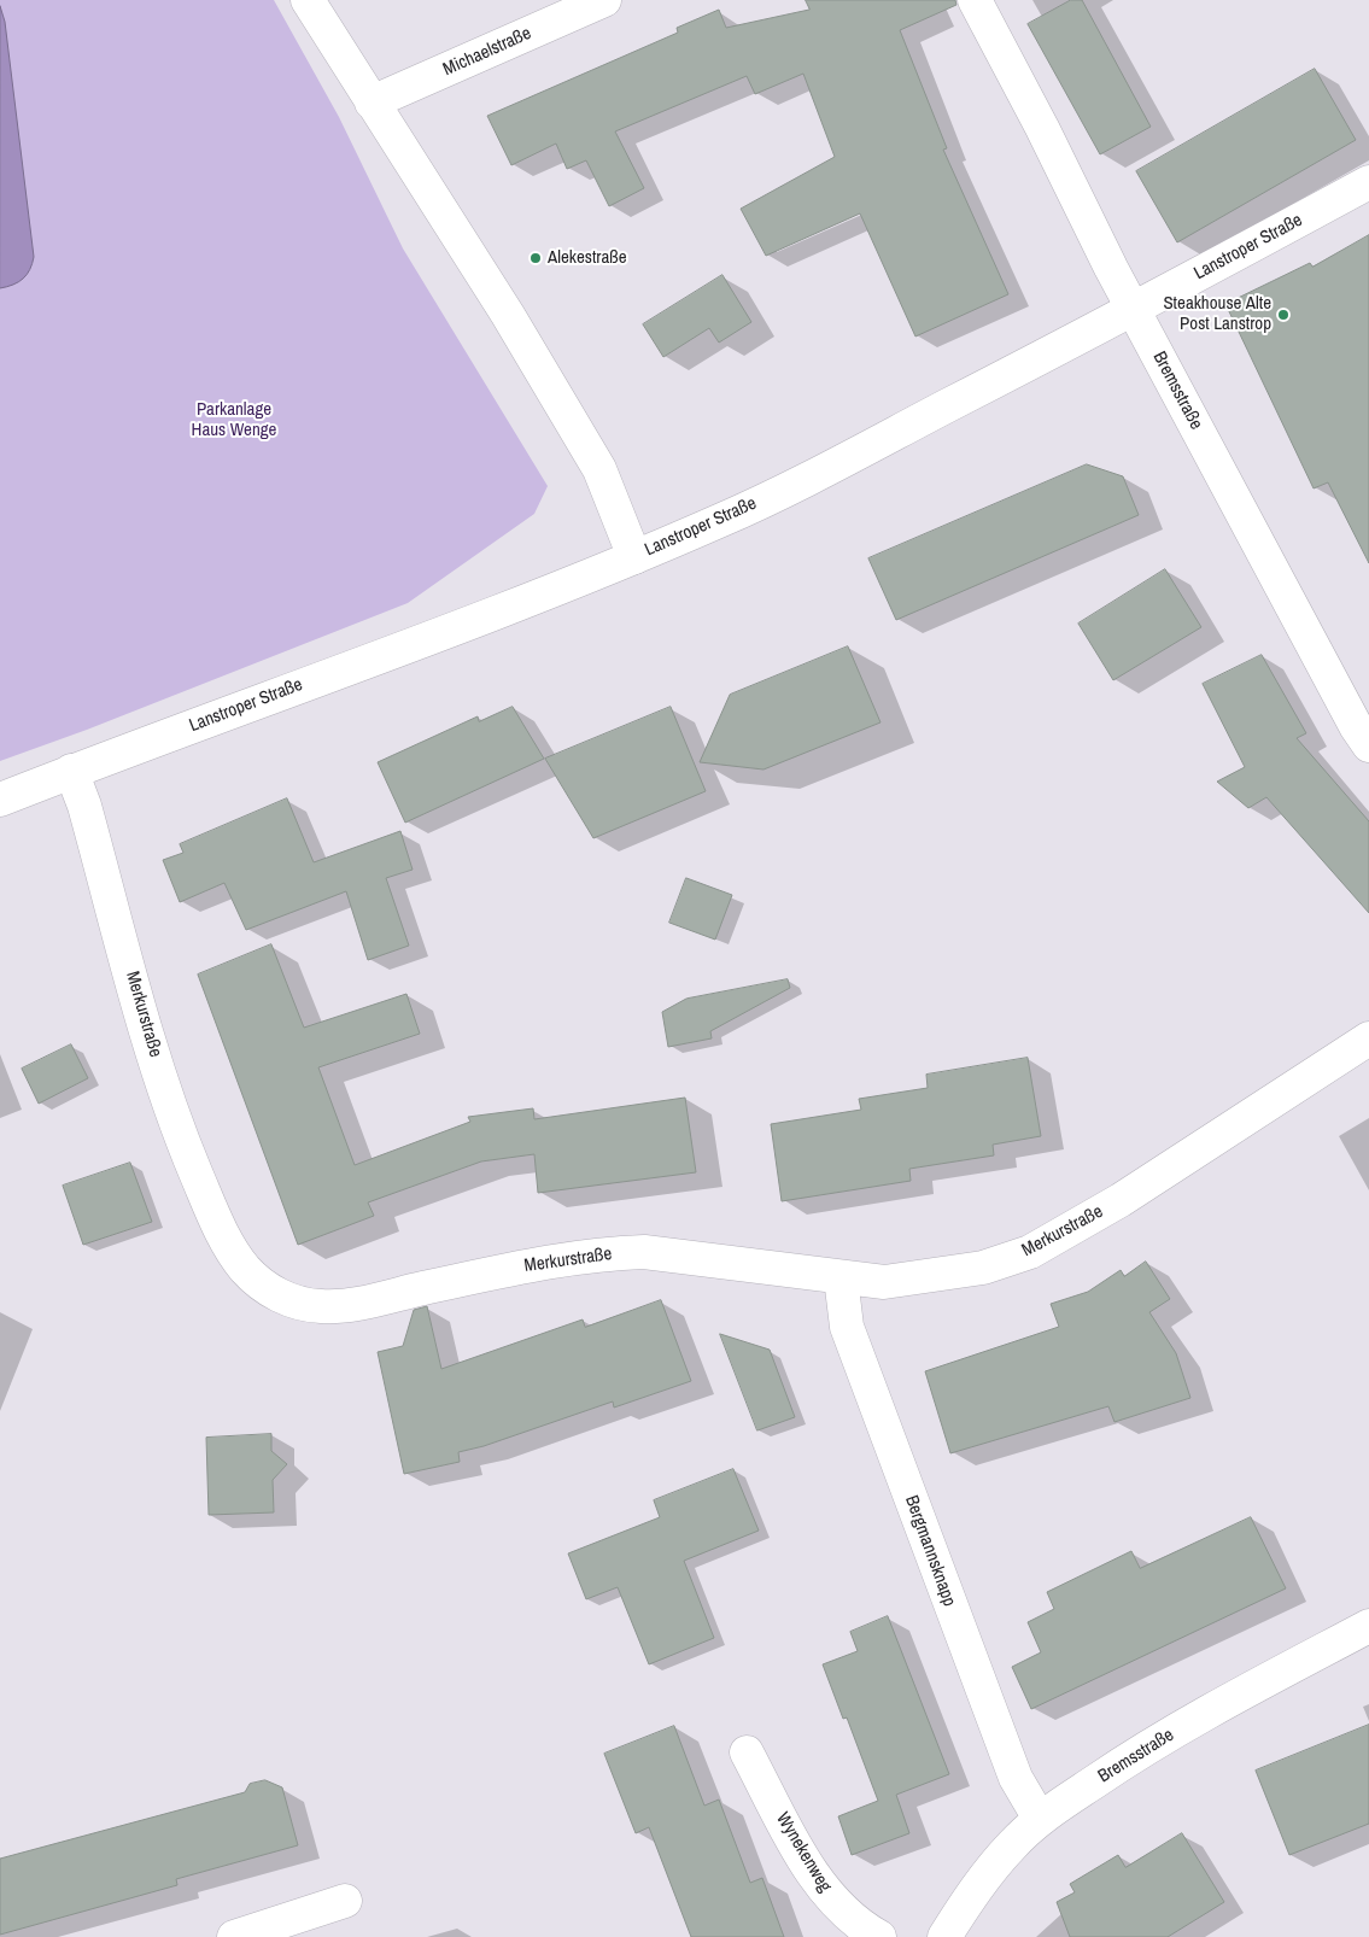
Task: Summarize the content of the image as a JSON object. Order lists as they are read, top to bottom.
{
  "streets": {
    "street": [
      "Michaelstraße",
      "Lanstroper Straße",
      "Bremsstraße",
      "Merkurstraße",
      "Bergmannsknapp",
      "Wynekenweg"
    ]
  },
  "crossings": [
    ["Lanstroper Straße", "Bremsstraße"],
    ["Lanstroper Straße", "Merkurstraße"],
    ["Bremsstraße", "Bergmannsknapp"],
    ["Merkurstraße", "Bergmannsknapp"]
  ],
  "parks": ["Parkanlage Haus Wenge"],
  "places": ["Alekestraße", "Steakhouse Alte Post Lanstrop"]
}
